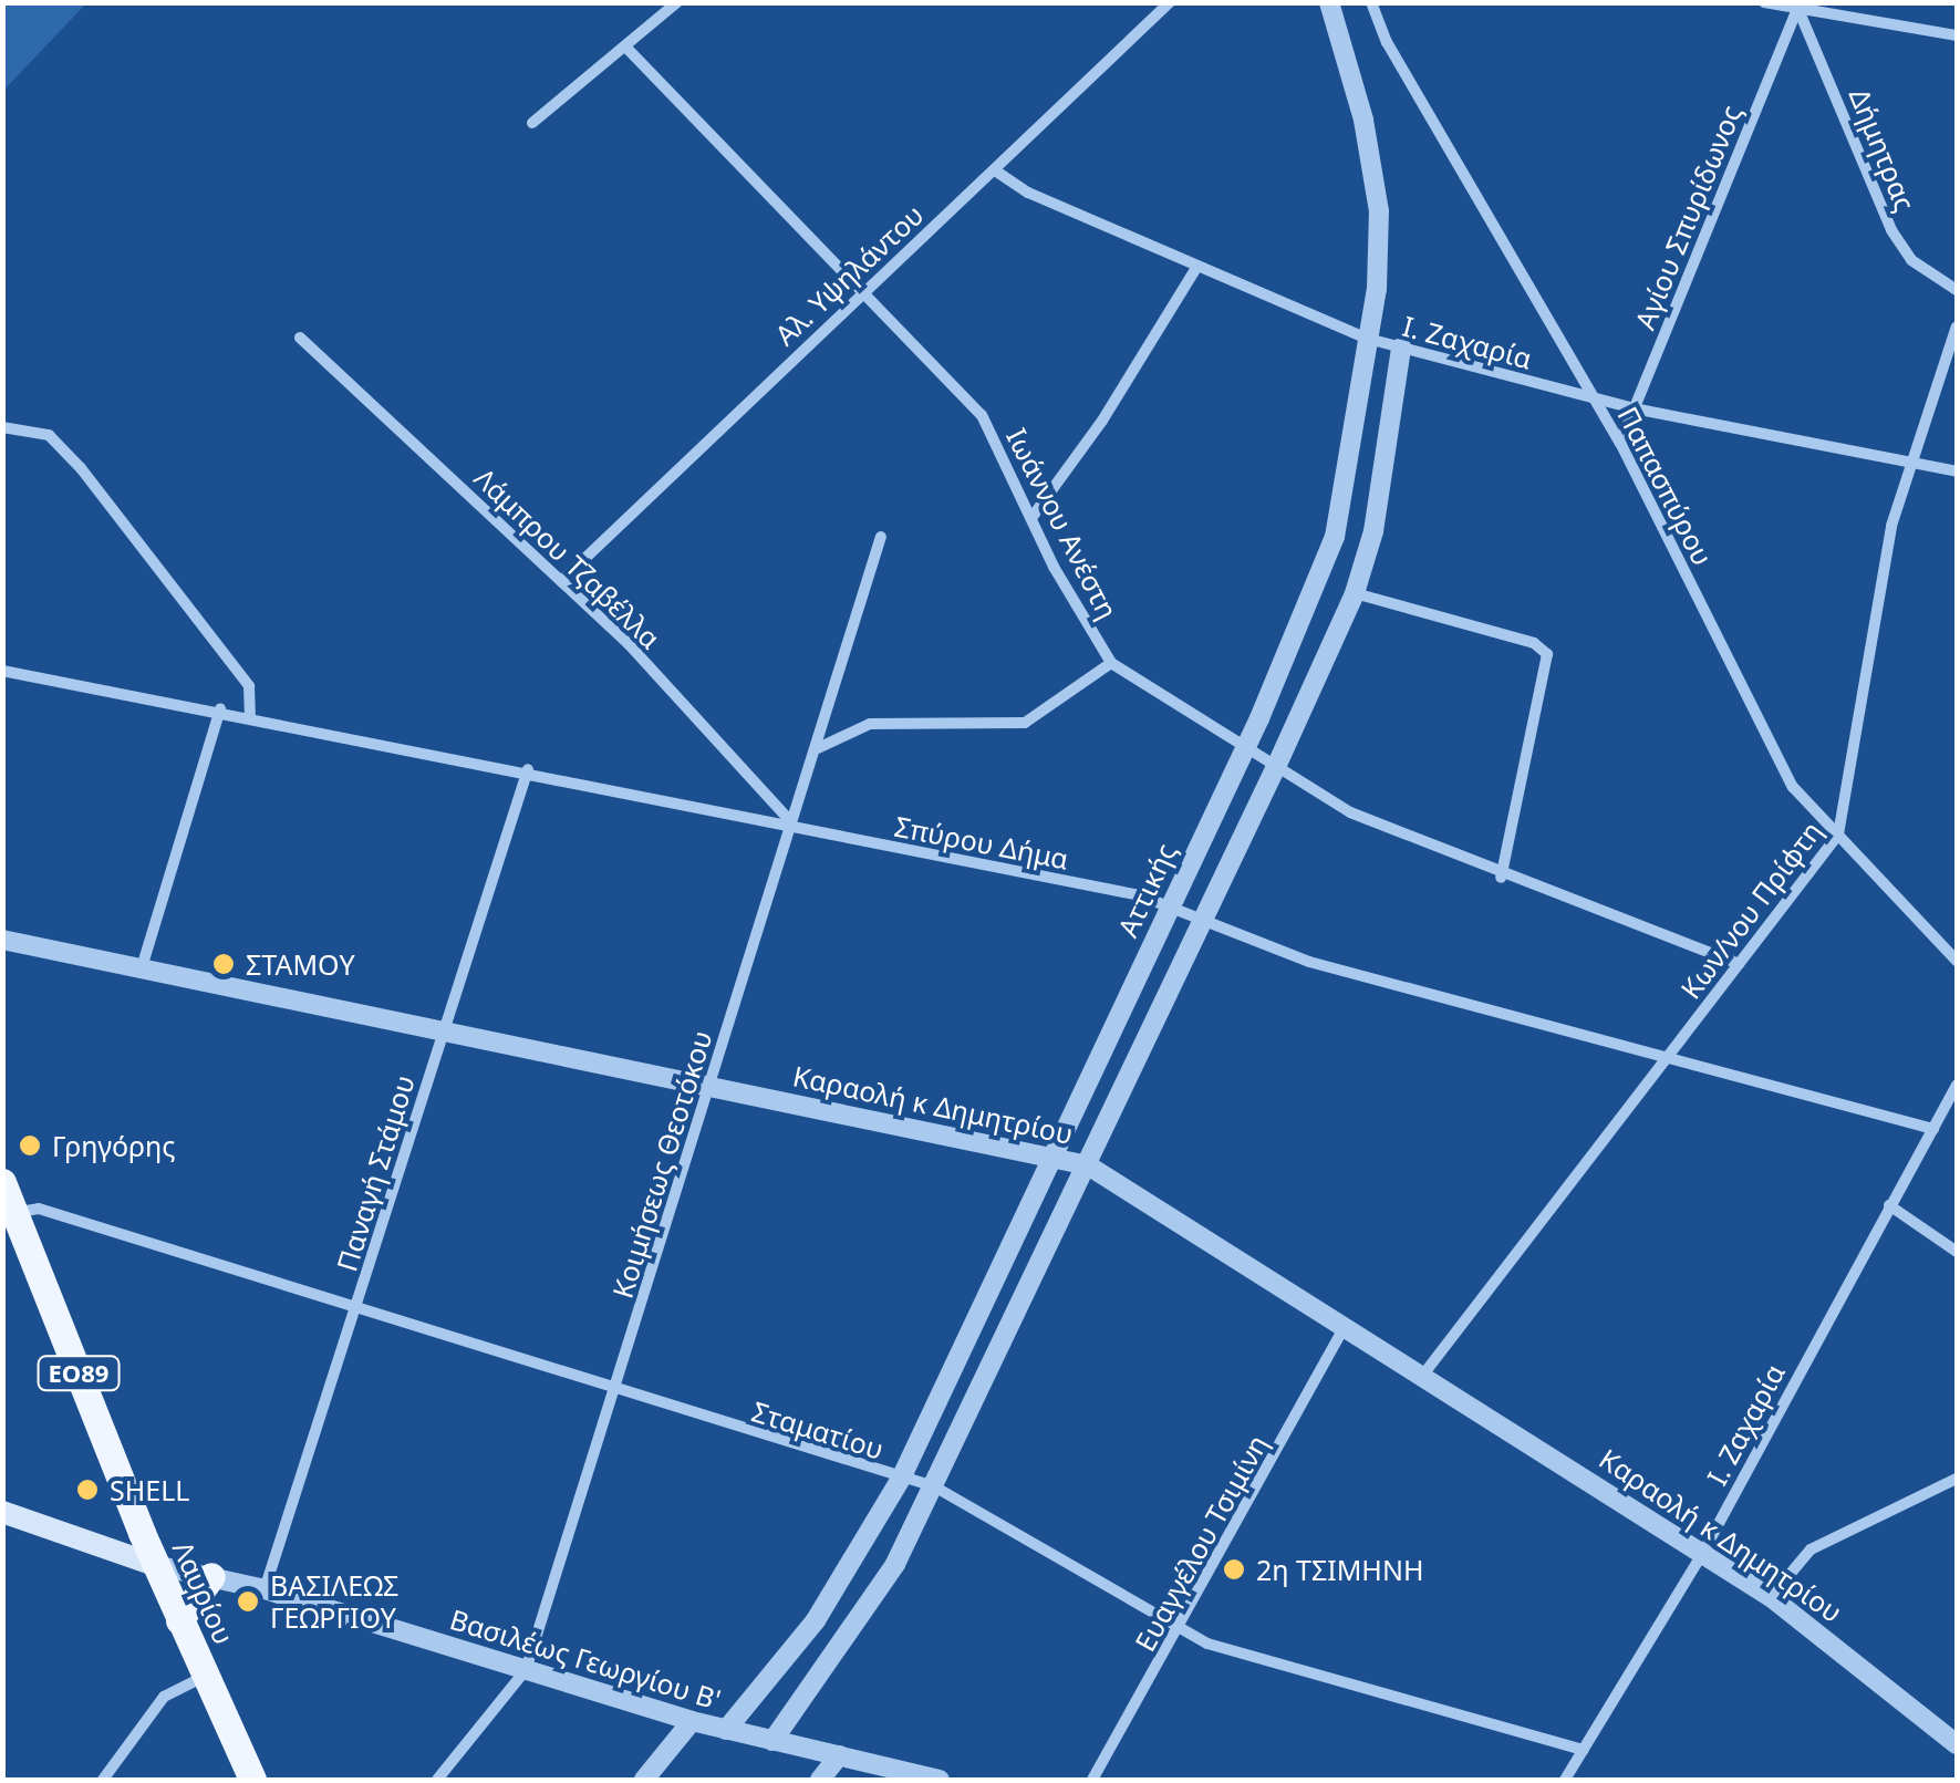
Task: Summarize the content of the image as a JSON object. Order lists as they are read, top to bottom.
{
  "streets": {
    "main road": ["ΕΟ89", "Λαυρίου"],
    "street": [
      "Δήμητρας",
      "Αγίου Σπυρίδωνος",
      "Αλ. Υψηλάντου",
      "Ι. Ζαχαρία",
      "Παπασπύρου",
      "Ιωάννου Ανέστη",
      "Λάμπρου Τζαβέλλα",
      "Σπύρου Δήμα",
      "Αττικής",
      "Κων/νου Πρίφτη",
      "Καραολή κ Δημητρίου",
      "Κοιμήσεως Θεοτόκου",
      "Παναγή Στάμου",
      "Σταματίου",
      "Ευαγγέλου Τσιμίνη",
      "Βασιλέως Γεωργίου Β'"
    ]
  },
  "crossings": [
    ["Δήμητρας", "Αγίου Σπυρίδωνος"],
    ["Αγίου Σπυρίδωνος", "Ι. Ζαχαρία"],
    ["Αγίου Σπυρίδωνος", "Παπασπύρου"],
    ["Αλ. Υψηλάντου", "Ι. Ζαχαρία"],
    ["Αλ. Υψηλάντου", "Ιωάννου Ανέστη"],
    ["Αλ. Υψηλάντου", "Λάμπρου Τζαβέλλα"],
    ["Ι. Ζαχαρία", "Παπασπύρου"],
    ["Ι. Ζαχαρία", "Σπύρου Δήμα"],
    ["Ι. Ζαχαρία", "Αττικής"],
    ["Ι. Ζαχαρία", "Κων/νου Πρίφτη"],
    ["Ι. Ζαχαρία", "Καραολή κ Δημητρίου"],
    ["Ι. Ζαχαρία", "Σταματίου"],
    ["Παπασπύρου", "Κων/νου Πρίφτη"],
    ["Ιωάννου Ανέστη", "Αττικής"],
    ["Ιωάννου Ανέστη", "Κων/νου Πρίφτη"],
    ["Λάμπρου Τζαβέλλα", "Σπύρου Δήμα"],
    ["Λάμπρου Τζαβέλλα", "Κοιμήσεως Θεοτόκου"],
    ["Σπύρου Δήμα", "Αττικής"],
    ["Σπύρου Δήμα", "Κων/νου Πρίφτη"],
    ["Σπύρου Δήμα", "Κοιμήσεως Θεοτόκου"],
    ["Σπύρου Δήμα", "Παναγή Στάμου"],
    ["Αττικής", "Καραολή κ Δημητρίου"],
    ["Αττικής", "Σταματίου"],
    ["Αττικής", "Βασιλέως Γεωργίου Β'"],
    ["Κων/νου Πρίφτη", "Καραολή κ Δημητρίου"],
    ["Καραολή κ Δημητρίου", "Κοιμήσεως Θεοτόκου"],
    ["Καραολή κ Δημητρίου", "Παναγή Στάμου"],
    ["Καραολή κ Δημητρίου", "Ευαγγέλου Τσιμίνη"],
    ["Κοιμήσεως Θεοτόκου", "Σταματίου"],
    ["Κοιμήσεως Θεοτόκου", "Βασιλέως Γεωργίου Β'"],
    ["Παναγή Στάμου", "Σταματίου"],
    ["Παναγή Στάμου", "Βασιλέως Γεωργίου Β'"],
    ["Σταματίου", "Ευαγγέλου Τσιμίνη"],
    ["Σταματίου", "Λαυρίου"],
    ["Λαυρίου", "Βασιλέως Γεωργίου Β'"]
  ],
  "places": [
    "ΣΤΑΜΟΥ",
    "Γρηγόρης",
    "SHELL",
    "2η ΤΣΙΜΗΝΗ",
    "ΒΑΣΙΛΕΩΣ ΓΕΩΡΓΙΟΥ"
  ]
}
